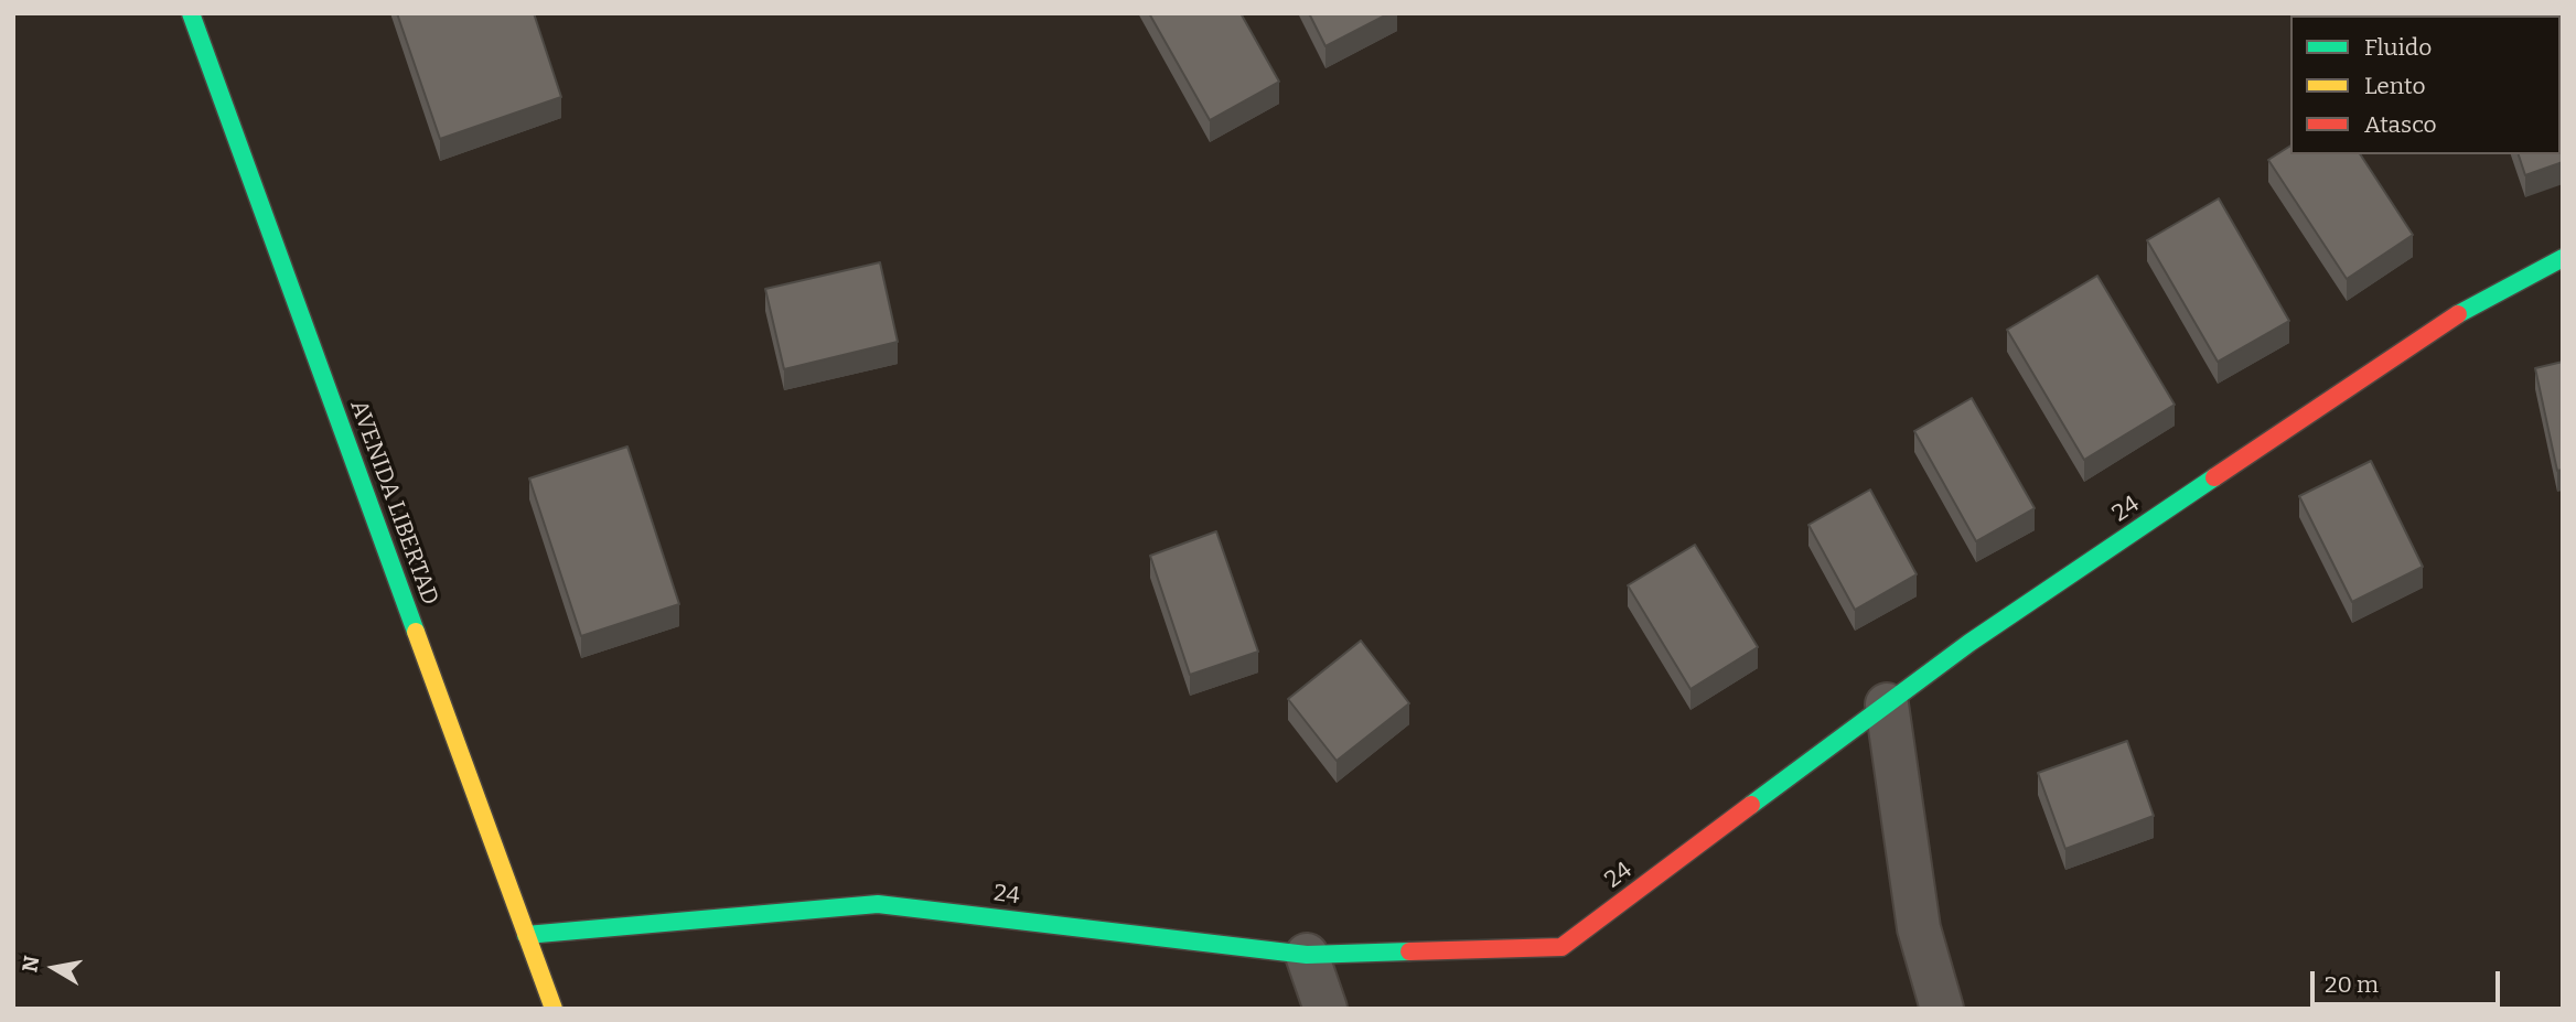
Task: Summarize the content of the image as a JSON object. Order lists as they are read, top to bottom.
{
  "streets": {
    "street": ["AVENIDA LIBERTAD", "24"]
  },
  "crossings": [
    ["AVENIDA LIBERTAD", "24"]
  ],
  "legend": ["Fluido", "Lento", "Atasco"],
  "scale_bar": "20 m",
  "north": "left"
}
